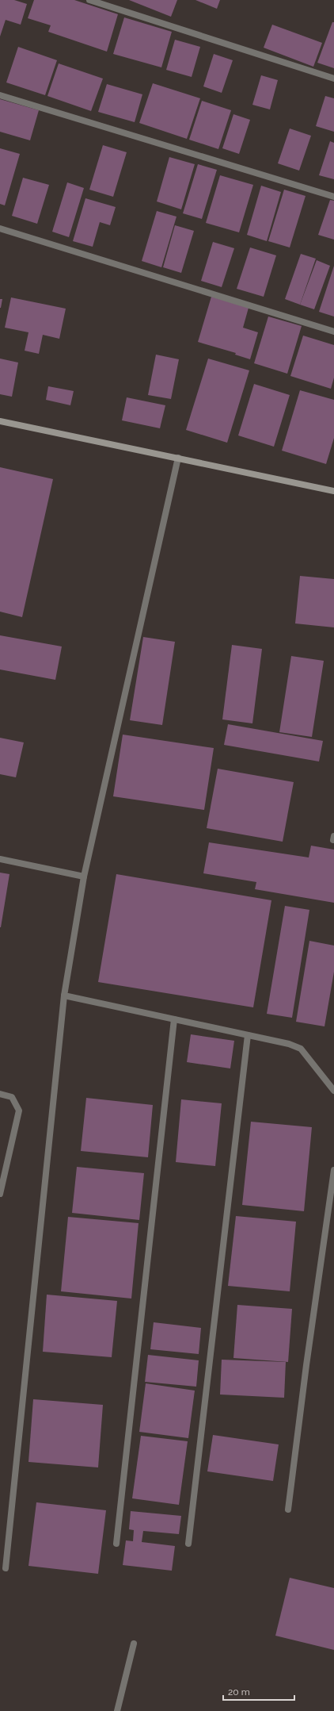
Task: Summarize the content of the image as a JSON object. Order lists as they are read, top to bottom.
{
  "scale_bar": "20 m"
}
